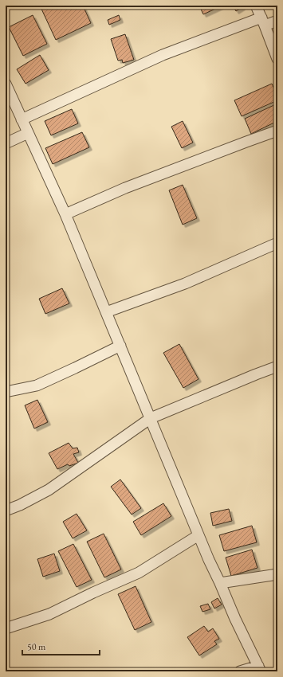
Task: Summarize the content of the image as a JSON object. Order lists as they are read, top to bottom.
{
  "scale_bar": "50 m"
}
